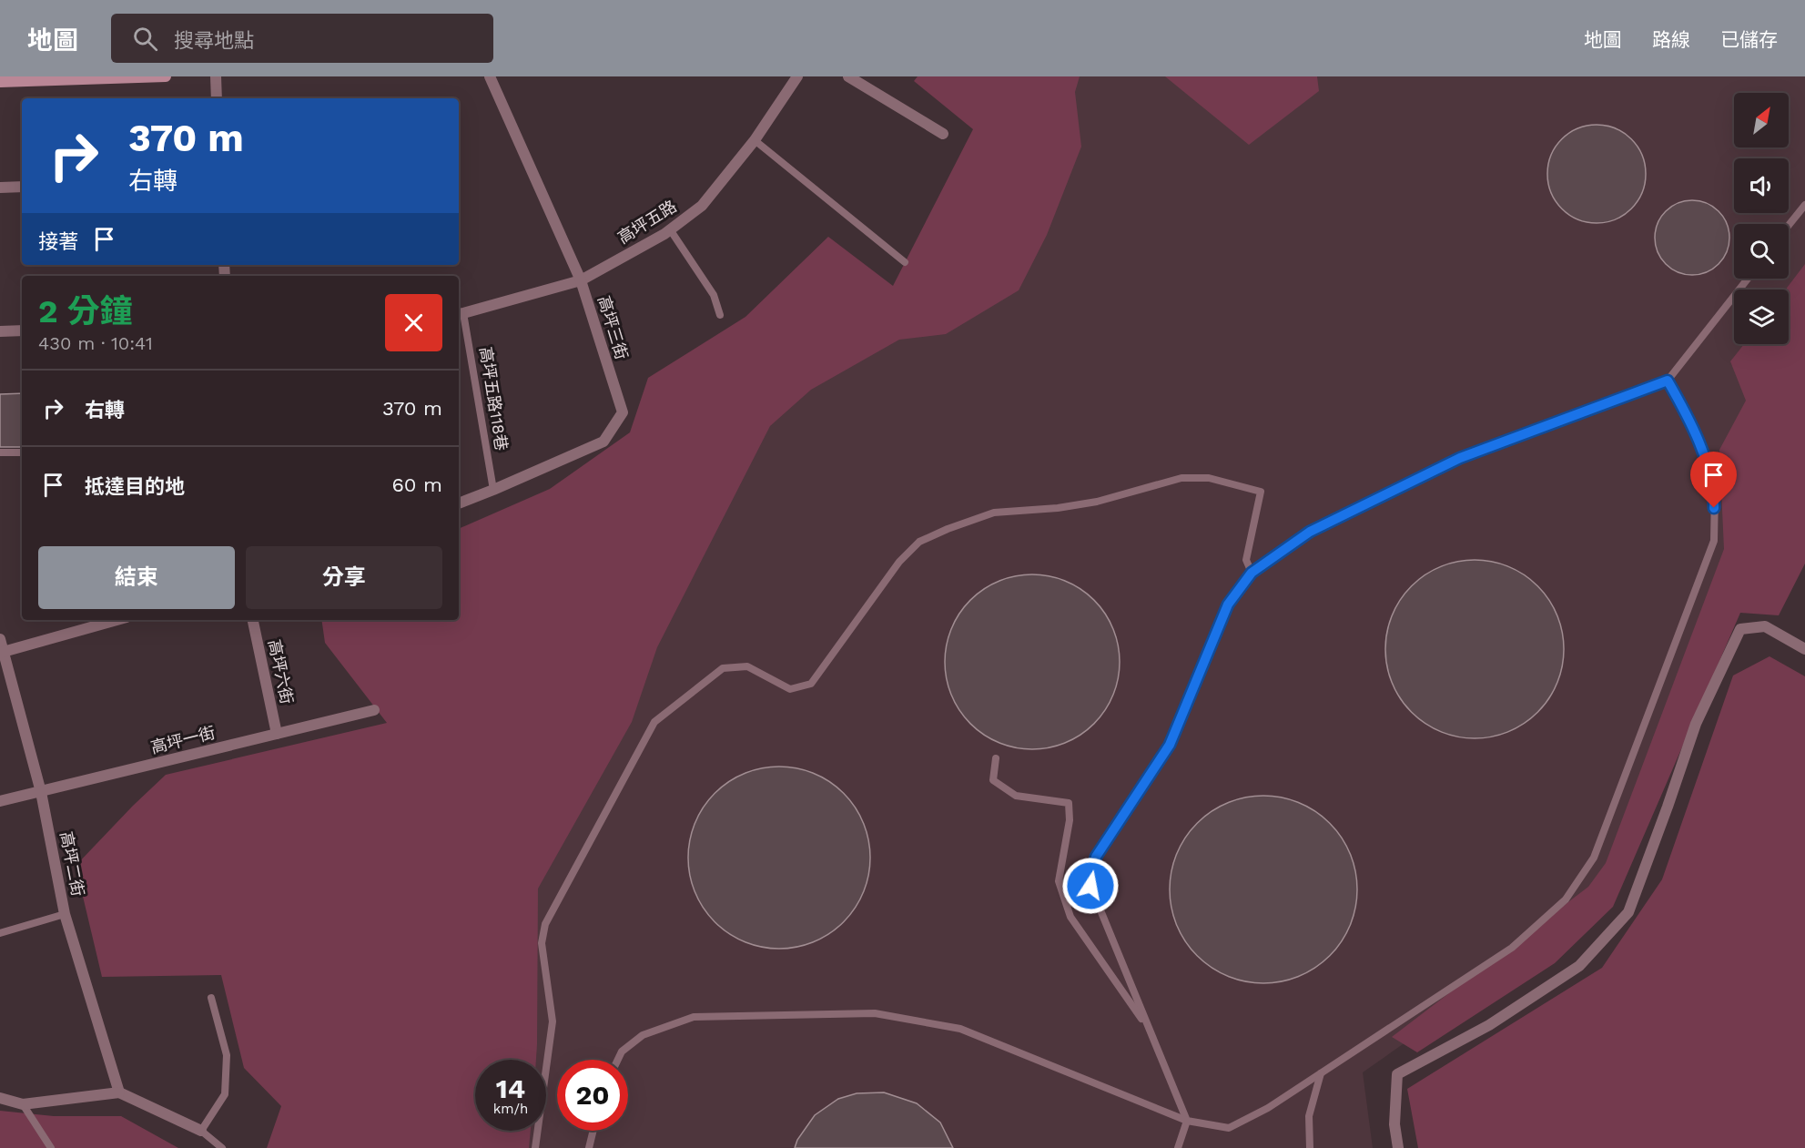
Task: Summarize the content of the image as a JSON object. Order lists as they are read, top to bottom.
{
  "streets": {
    "street": [
      "高坪五路",
      "高坪三街",
      "高坪六街",
      "高坪一街",
      "高坪二街"
    ],
    "lane": ["高坪五路118巷"]
  },
  "crossings": [
    ["高坪五路", "高坪三街"],
    ["高坪五路", "高坪五路118巷"],
    ["高坪三街", "高坪五路118巷"],
    ["高坪六街", "高坪一街"],
    ["高坪一街", "高坪二街"]
  ],
  "north": "top right",
  "page": {
    "header": "地圖",
    "search": "搜尋地點",
    "nav": ["地圖", "路線", "已儲存"],
    "turn": ["370 m", "右轉"],
    "then": "接著",
    "heading": ["2 分鐘", "430 m · 10:41"],
    "list": [
      {
        "name": "右轉",
        "value": "370 m"
      },
      {
        "name": "抵達目的地",
        "value": "60 m"
      }
    ],
    "buttons": ["結束", "分享"],
    "speed": "14 km/h",
    "limit": "20"
  }
}
